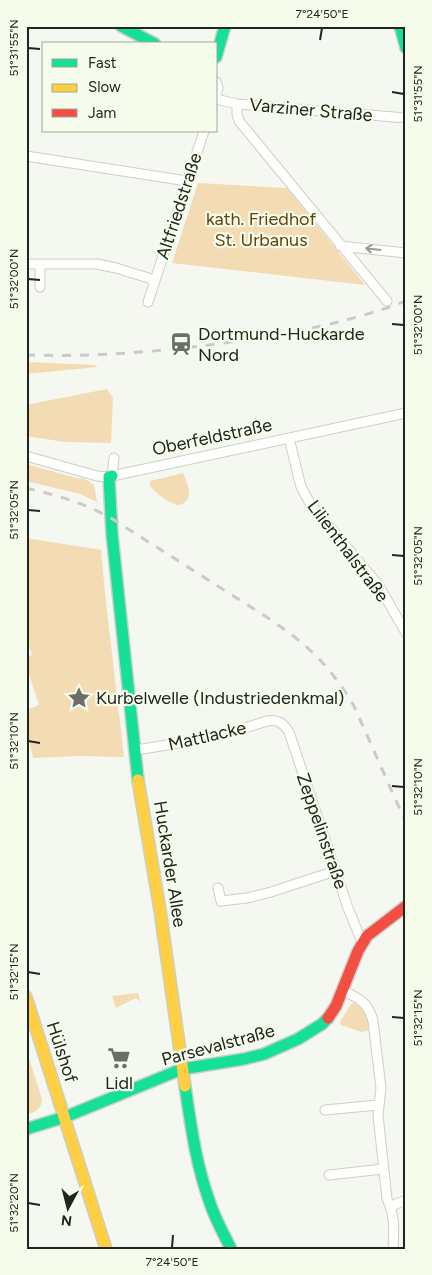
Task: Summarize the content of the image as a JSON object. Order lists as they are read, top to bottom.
{
  "streets": {
    "street": [
      "Varziner Straße",
      "Altfriedstraße",
      "Oberfeldstraße",
      "Lilienthalstraße",
      "Mattlacke",
      "Zeppelinstraße",
      "Huckarder Allee",
      "Parsevalstraße",
      "Hülshof"
    ]
  },
  "crossings": [
    ["Oberfeldstraße", "Lilienthalstraße"],
    ["Oberfeldstraße", "Huckarder Allee"],
    ["Mattlacke", "Zeppelinstraße"],
    ["Mattlacke", "Huckarder Allee"],
    ["Zeppelinstraße", "Parsevalstraße"],
    ["Huckarder Allee", "Parsevalstraße"],
    ["Parsevalstraße", "Hülshof"]
  ],
  "parks": ["kath. Friedhof St. Urbanus"],
  "places": {
    "station": ["Dortmund-Huckarde Nord"],
    "place": ["Kurbelwelle (Industriedenkmal)"],
    "supermarket": ["Lidl"]
  },
  "legend": ["Fast", "Slow", "Jam"],
  "north": "bottom",
  "coordinates": [
    "7°24'50\"E",
    "51°31'55\"N",
    "51°32'00\"N",
    "51°32'05\"N",
    "51°32'10\"N",
    "51°32'15\"N",
    "51°32'20\"N"
  ]
}
